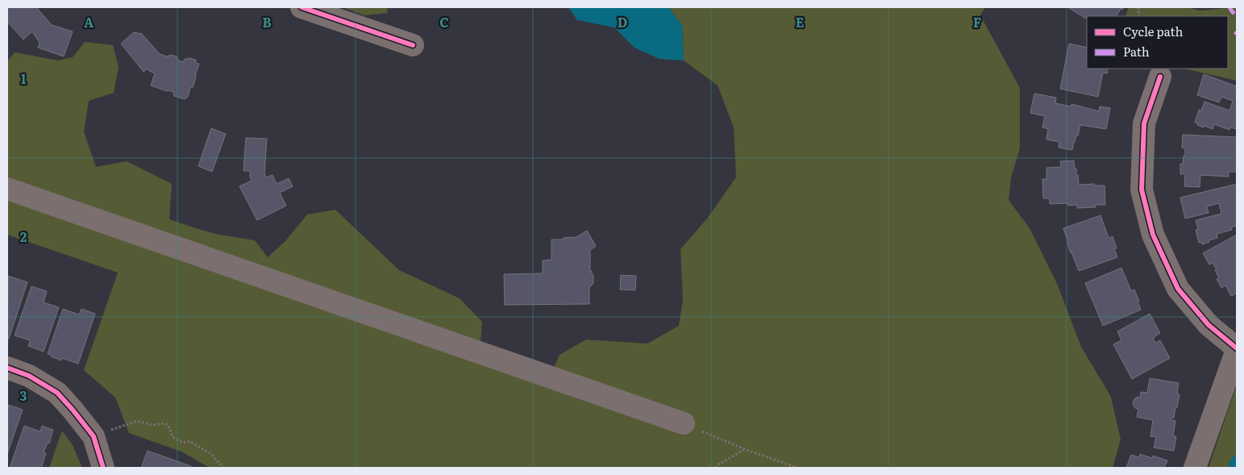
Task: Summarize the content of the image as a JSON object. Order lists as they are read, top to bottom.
{
  "legend": ["Cycle path", "Path"],
  "grid": {
    "columns": [
      "A",
      "B",
      "C",
      "D",
      "E",
      "F"
    ],
    "rows": ["1", "2", "3"]
  }
}
